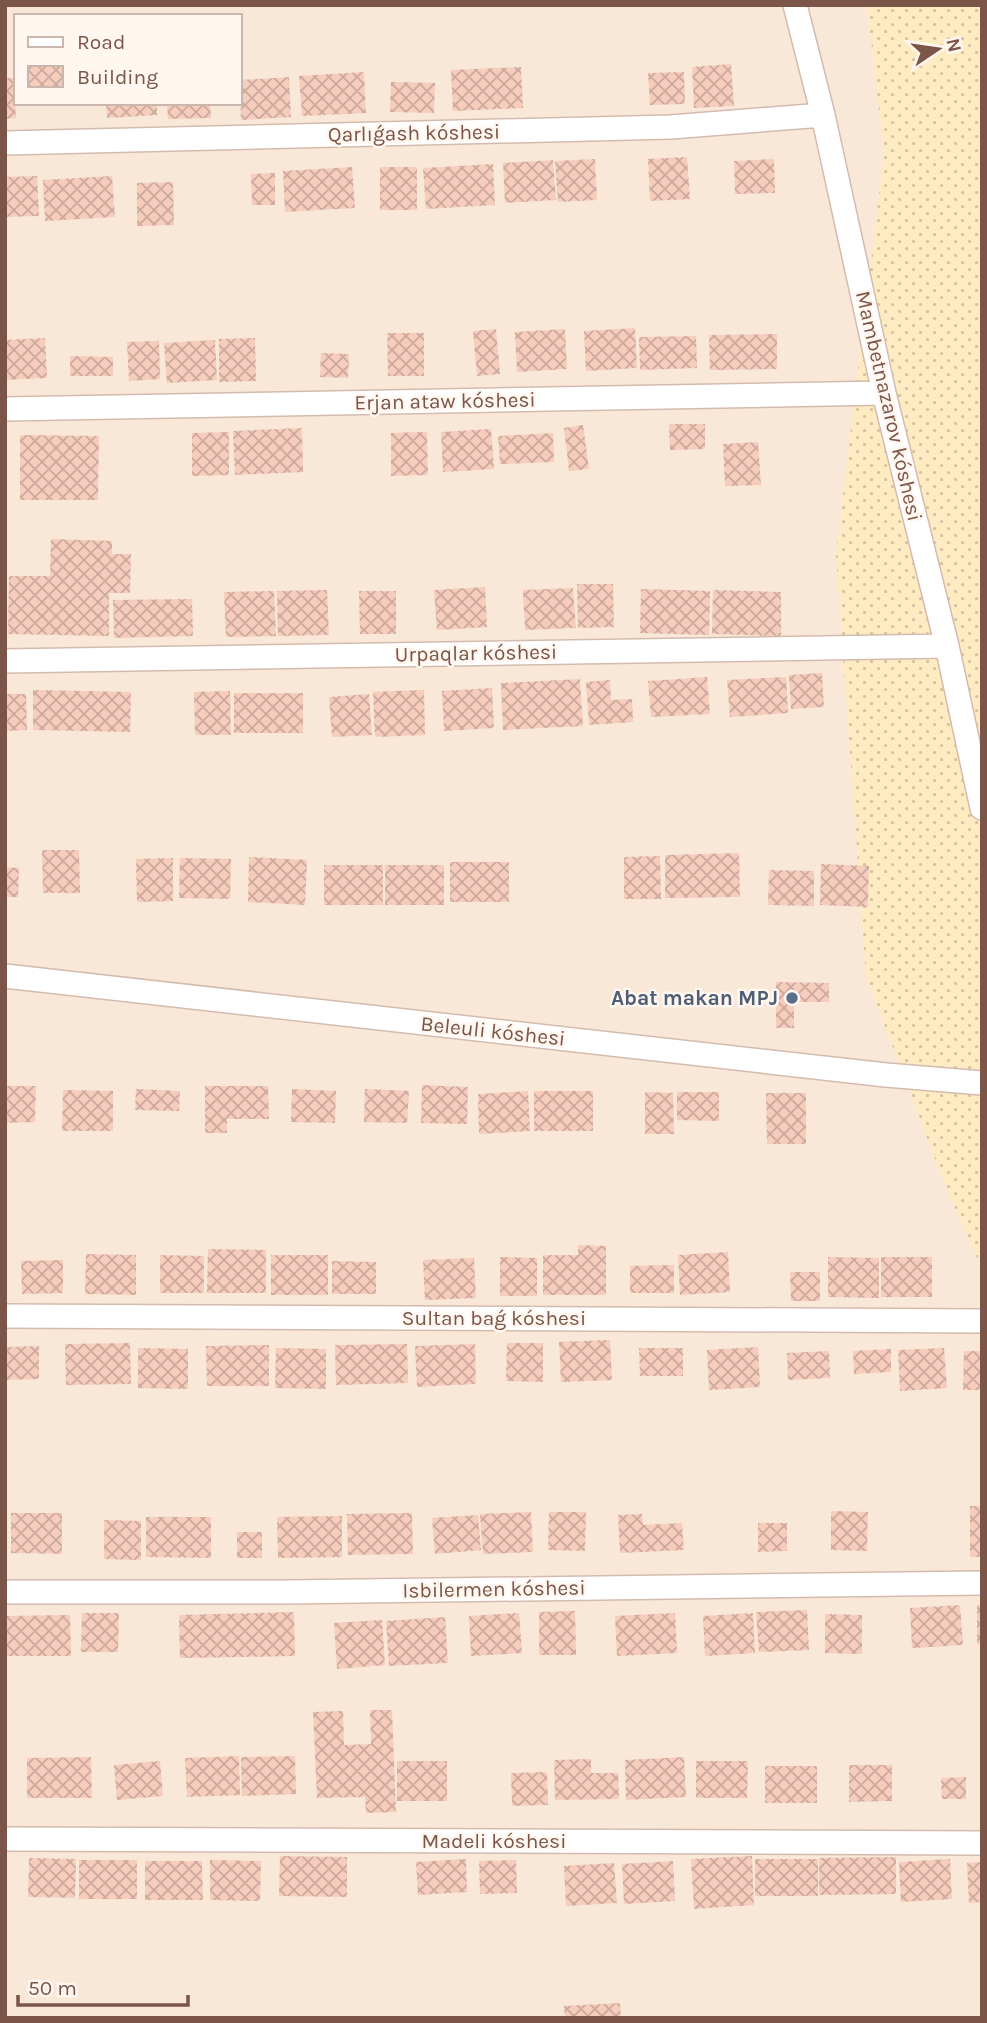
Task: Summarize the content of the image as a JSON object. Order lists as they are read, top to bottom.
{
  "streets": {
    "street": [
      "Qarlıǵash kóshesi",
      "Erjan ataw kóshesi",
      "Mambetnazarov kóshesi",
      "Urpaqlar kóshesi",
      "Beleuli kóshesi",
      "Sultan baǵ kóshesi",
      "Isbilermen kóshesi",
      "Madeli kóshesi"
    ]
  },
  "crossings": [
    ["Qarlıǵash kóshesi", "Mambetnazarov kóshesi"],
    ["Erjan ataw kóshesi", "Mambetnazarov kóshesi"],
    ["Mambetnazarov kóshesi", "Urpaqlar kóshesi"]
  ],
  "places": ["Abat makan MPJ"],
  "legend": ["Road", "Building"],
  "scale_bar": "50 m",
  "north": "right"
}
